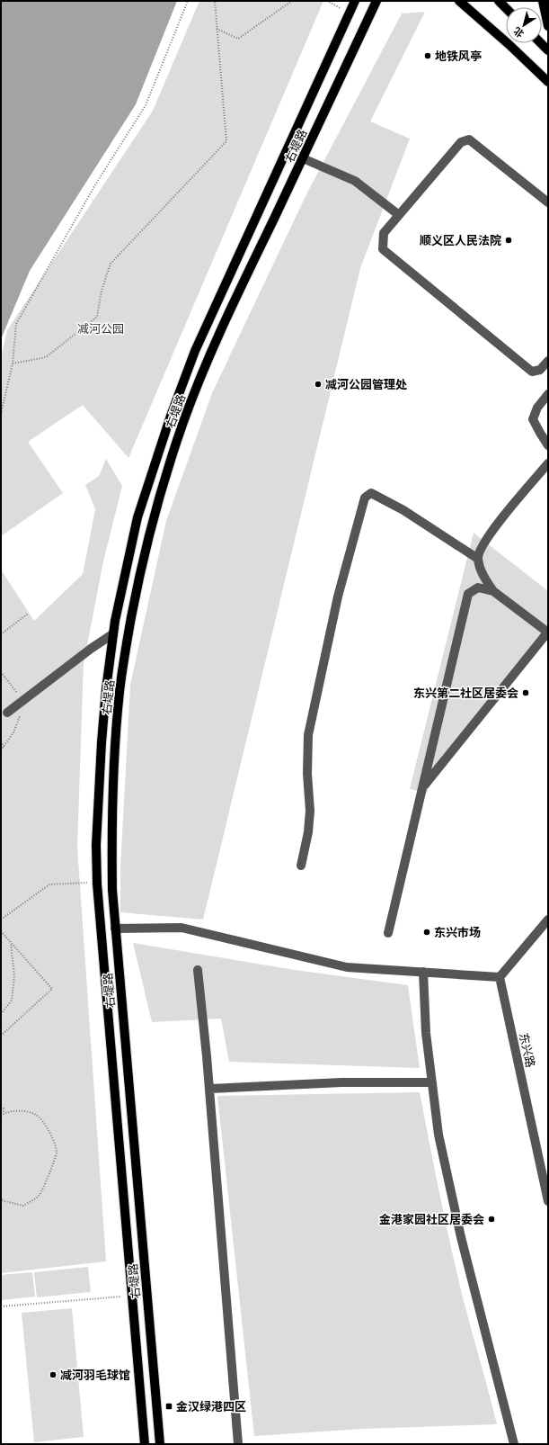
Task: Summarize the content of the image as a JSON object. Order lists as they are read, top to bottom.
{
  "streets": {
    "main road": ["右堤路"],
    "street": ["东兴路"]
  },
  "parks": ["减河公园"],
  "places": {
    "other": [
      "地铁风亭",
      "顺义区人民法院",
      "减河公园管理处",
      "东兴第二社区居委会",
      "东兴市场",
      "金港家园社区居委会",
      "减河羽毛球馆"
    ],
    "transit": ["金汉绿港四区"]
  },
  "north": "bottom left"
}
